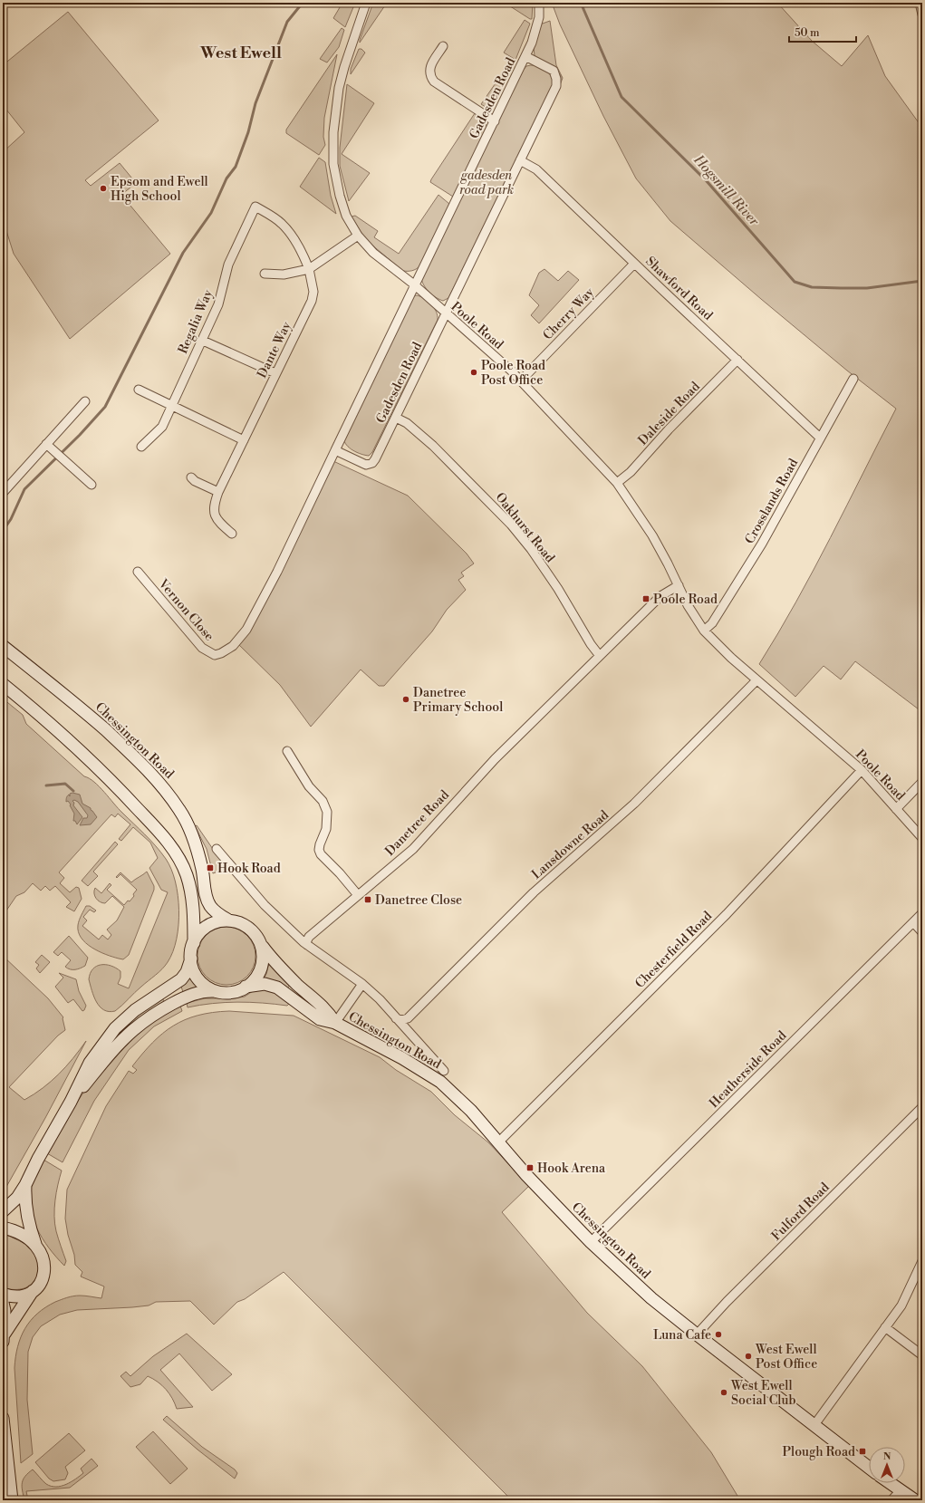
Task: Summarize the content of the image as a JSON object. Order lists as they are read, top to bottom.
{
  "streets": {
    "main road": ["Chessington Road"],
    "street": [
      "Gadesden Road",
      "Shawford Road",
      "Cherry Way",
      "Regalia Way",
      "Poole Road",
      "Dante Way",
      "Daleside Road",
      "Crosslands Road",
      "Oakhurst Road",
      "Vernon Close",
      "Danetree Road",
      "Lansdowne Road",
      "Chesterfield Road",
      "Heatherside Road",
      "Fulford Road"
    ]
  },
  "crossings": [
    ["Gadesden Road", "Shawford Road"],
    ["Gadesden Road", "Poole Road"],
    ["Gadesden Road", "Oakhurst Road"],
    ["Gadesden Road", "Vernon Close"],
    ["Shawford Road", "Cherry Way"],
    ["Shawford Road", "Daleside Road"],
    ["Shawford Road", "Crosslands Road"],
    ["Cherry Way", "Poole Road"],
    ["Regalia Way", "Dante Way"],
    ["Poole Road", "Daleside Road"],
    ["Poole Road", "Crosslands Road"],
    ["Poole Road", "Danetree Road"],
    ["Poole Road", "Lansdowne Road"],
    ["Poole Road", "Chesterfield Road"],
    ["Oakhurst Road", "Danetree Road"],
    ["Chessington Road", "Chesterfield Road"],
    ["Chessington Road", "Heatherside Road"],
    ["Chessington Road", "Fulford Road"]
  ],
  "districts": ["West Ewell"],
  "water": ["Hogsmill River"],
  "parks": ["gadesden road park"],
  "places": {
    "other": [
      "Epsom and Ewell High School",
      "Poole Road Post Office",
      "Danetree Primary School",
      "Luna Cafe",
      "West Ewell Post Office",
      "West Ewell Social Club"
    ],
    "transit": [
      "Poole Road",
      "Hook Road",
      "Danetree Close",
      "Hook Arena",
      "Plough Road"
    ]
  },
  "scale_bar": "50 m",
  "north": "top"
}
